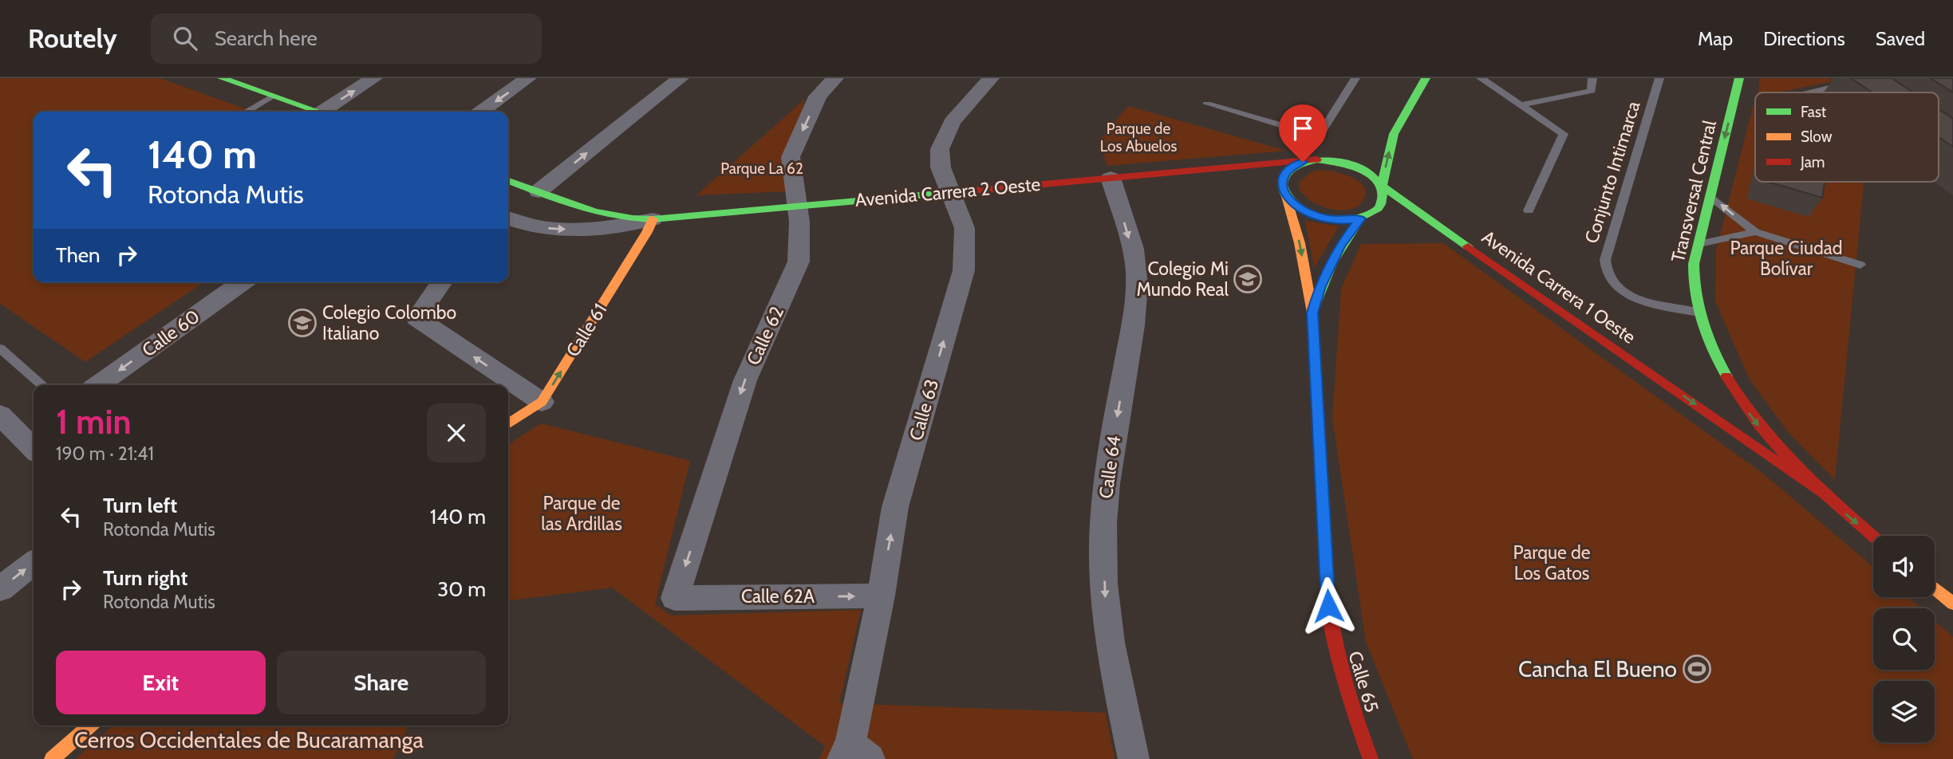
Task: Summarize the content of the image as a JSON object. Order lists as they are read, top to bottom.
{
  "streets": {
    "main road": [
      "Transversal Central",
      "Avenida Carrera 2 Oeste",
      "Avenida Carrera 1 Oeste",
      "Calle 61",
      "Calle 65"
    ],
    "street": [
      "Calle 60",
      "Calle 62",
      "Calle 63",
      "Calle 64",
      "Calle 62A"
    ],
    "lane": ["Conjunto Intimarca"]
  },
  "crossings": [
    ["Conjunto Intimarca", "Transversal Central"],
    ["Transversal Central", "Avenida Carrera 1 Oeste"],
    ["Avenida Carrera 2 Oeste", "Avenida Carrera 1 Oeste"],
    ["Avenida Carrera 2 Oeste", "Calle 61"],
    ["Avenida Carrera 2 Oeste", "Calle 62"],
    ["Avenida Carrera 2 Oeste", "Calle 63"],
    ["Avenida Carrera 2 Oeste", "Calle 64"],
    ["Avenida Carrera 2 Oeste", "Calle 65"],
    ["Avenida Carrera 1 Oeste", "Calle 65"],
    ["Calle 62", "Calle 62A"],
    ["Calle 63", "Calle 62A"]
  ],
  "one_way": [
    "Transversal Central",
    "Calle 61",
    "Calle 60",
    "Calle 62",
    "Calle 63",
    "Calle 64",
    "Calle 62A"
  ],
  "parks": [
    "Parque de Los Abuelos",
    "Parque La 62",
    "Parque Ciudad Bolívar",
    "Parque de las Ardillas",
    "Parque de Los Gatos",
    "Cerros Occidentales de Bucaramanga"
  ],
  "places": {
    "school or university": ["Colegio Mi Mundo Real", "Colegio Colombo Italiano"],
    "sports": ["Cancha El Bueno"]
  },
  "legend": ["Fast", "Slow", "Jam"],
  "page": {
    "header": "Routely",
    "search": "Search here",
    "nav": ["Map", "Directions", "Saved"],
    "turn": ["140 m", "Rotonda Mutis"],
    "then": "Then",
    "heading": ["1 min", "190 m · 21:41"],
    "list": [
      {
        "name": "Turn left",
        "note": "Rotonda Mutis",
        "value": "140 m"
      },
      {
        "name": "Turn right",
        "note": "Rotonda Mutis",
        "value": "30 m"
      }
    ],
    "buttons": ["Exit", "Share"]
  }
}
